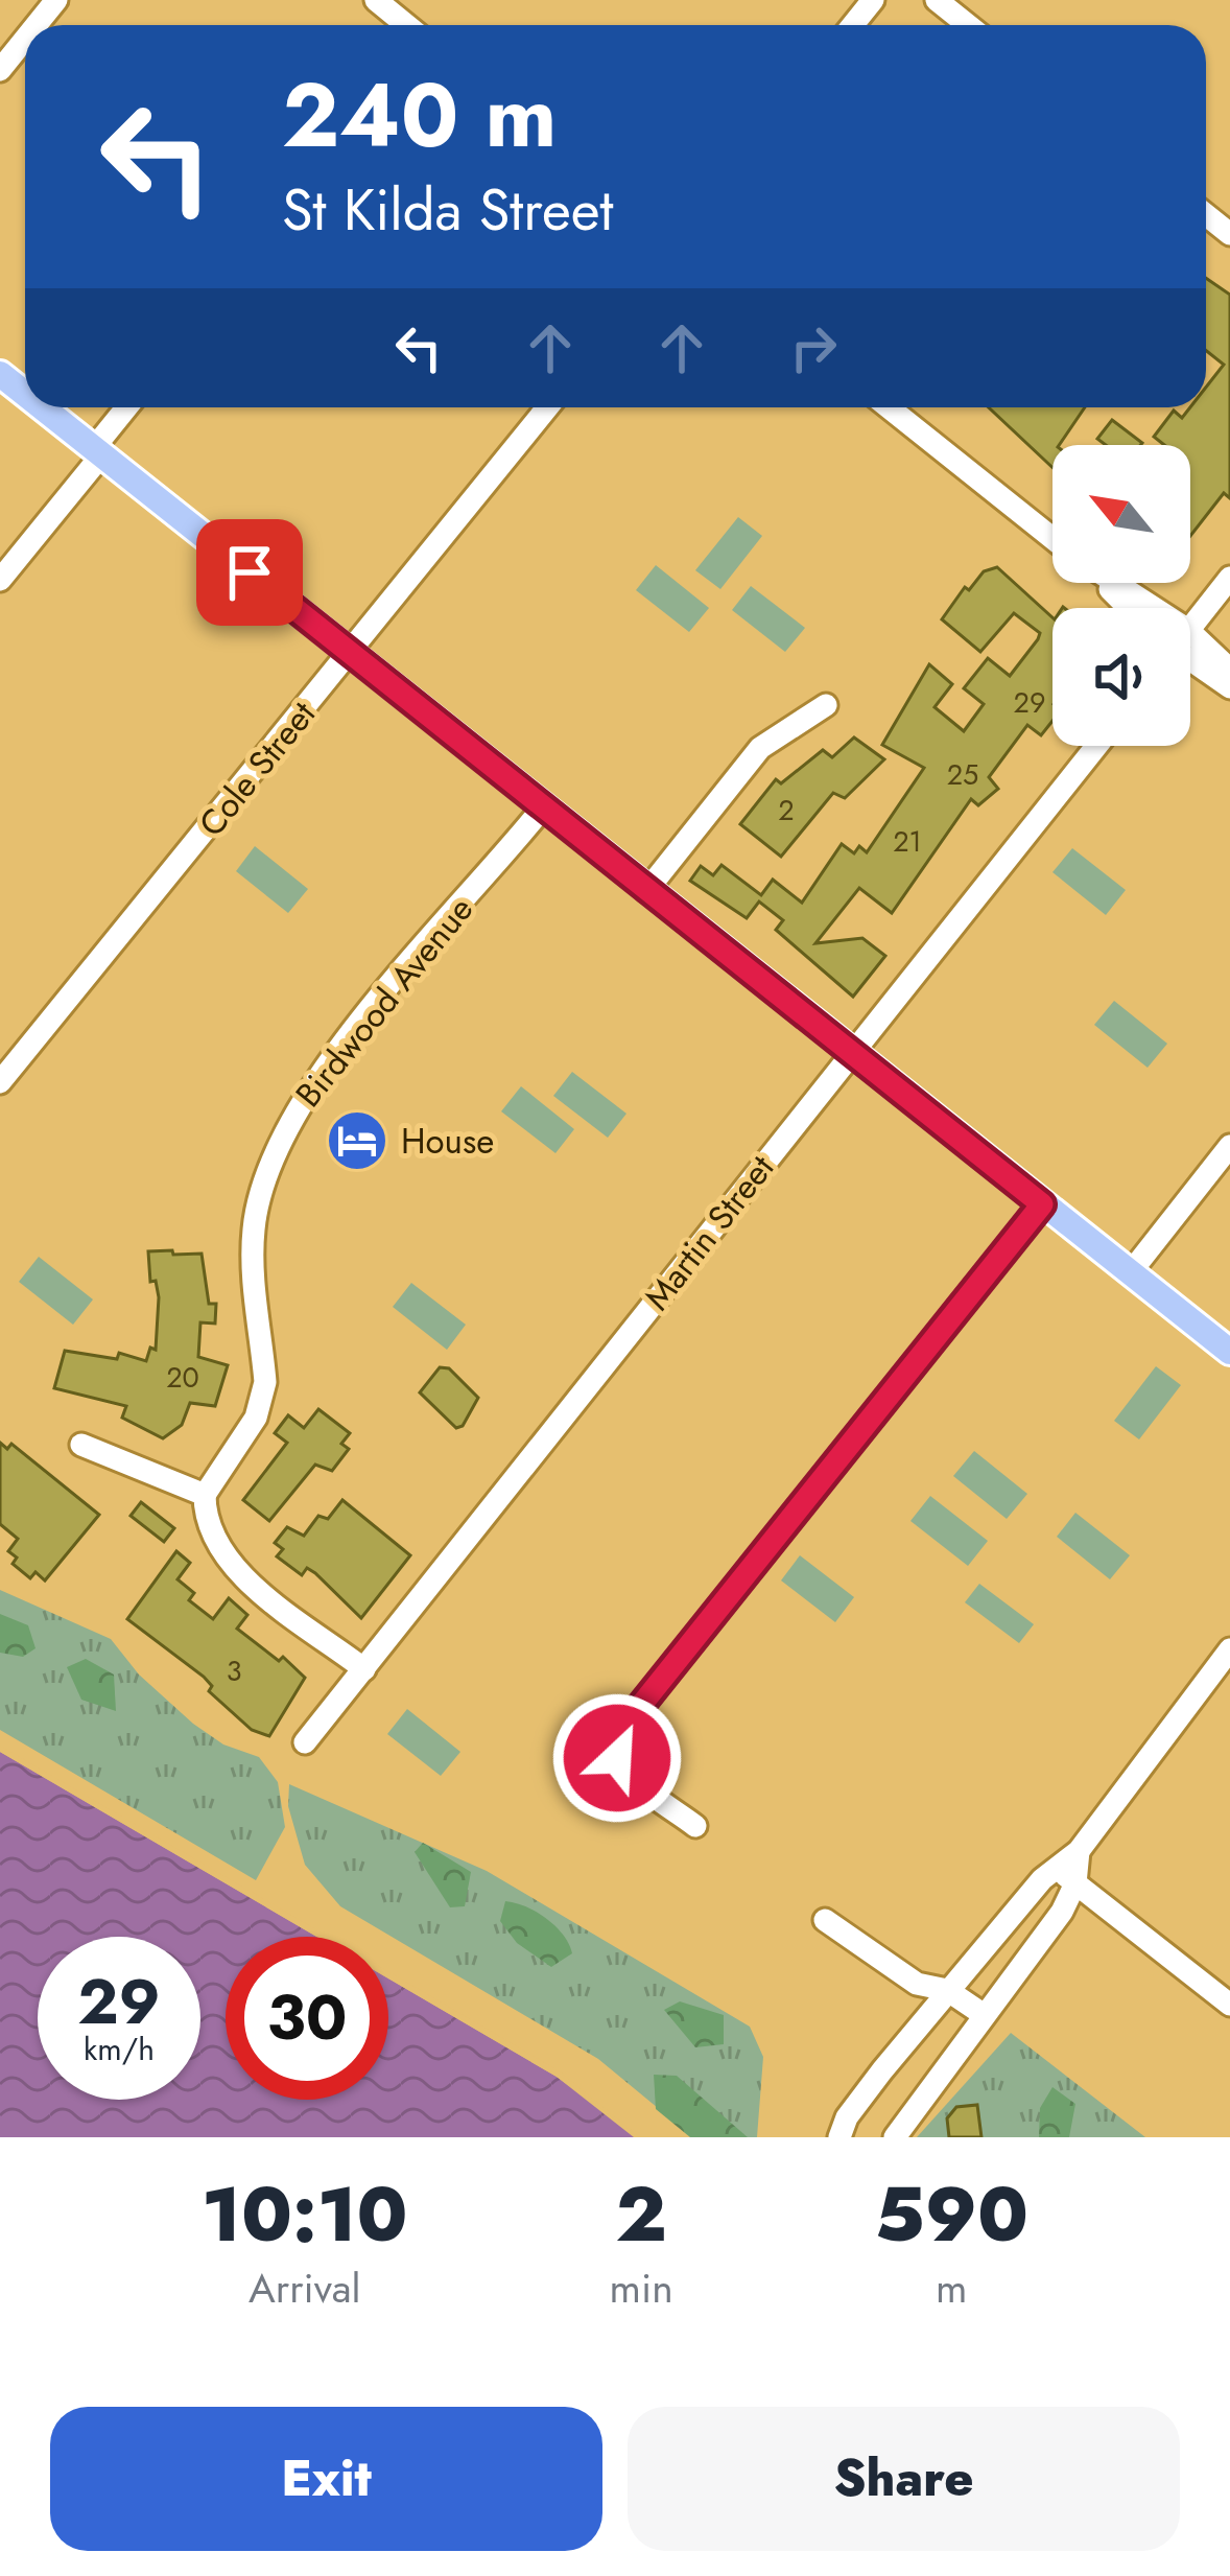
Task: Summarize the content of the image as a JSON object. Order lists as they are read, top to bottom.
{
  "streets": {
    "street": ["Cole Street", "Birdwood Avenue", "Martin Street"]
  },
  "places": {
    "hotel": ["House"]
  },
  "house_numbers": [
    "29",
    "25",
    "2",
    "21",
    "20",
    "3"
  ],
  "north": "top left",
  "page": {
    "turn": ["240 m", "St Kilda Street"],
    "speed": "29 km/h",
    "limit": "30",
    "eta": [
      "10:10",
      "Arrival",
      "2",
      "min",
      "590",
      "m"
    ],
    "buttons": ["Exit", "Share"]
  }
}
